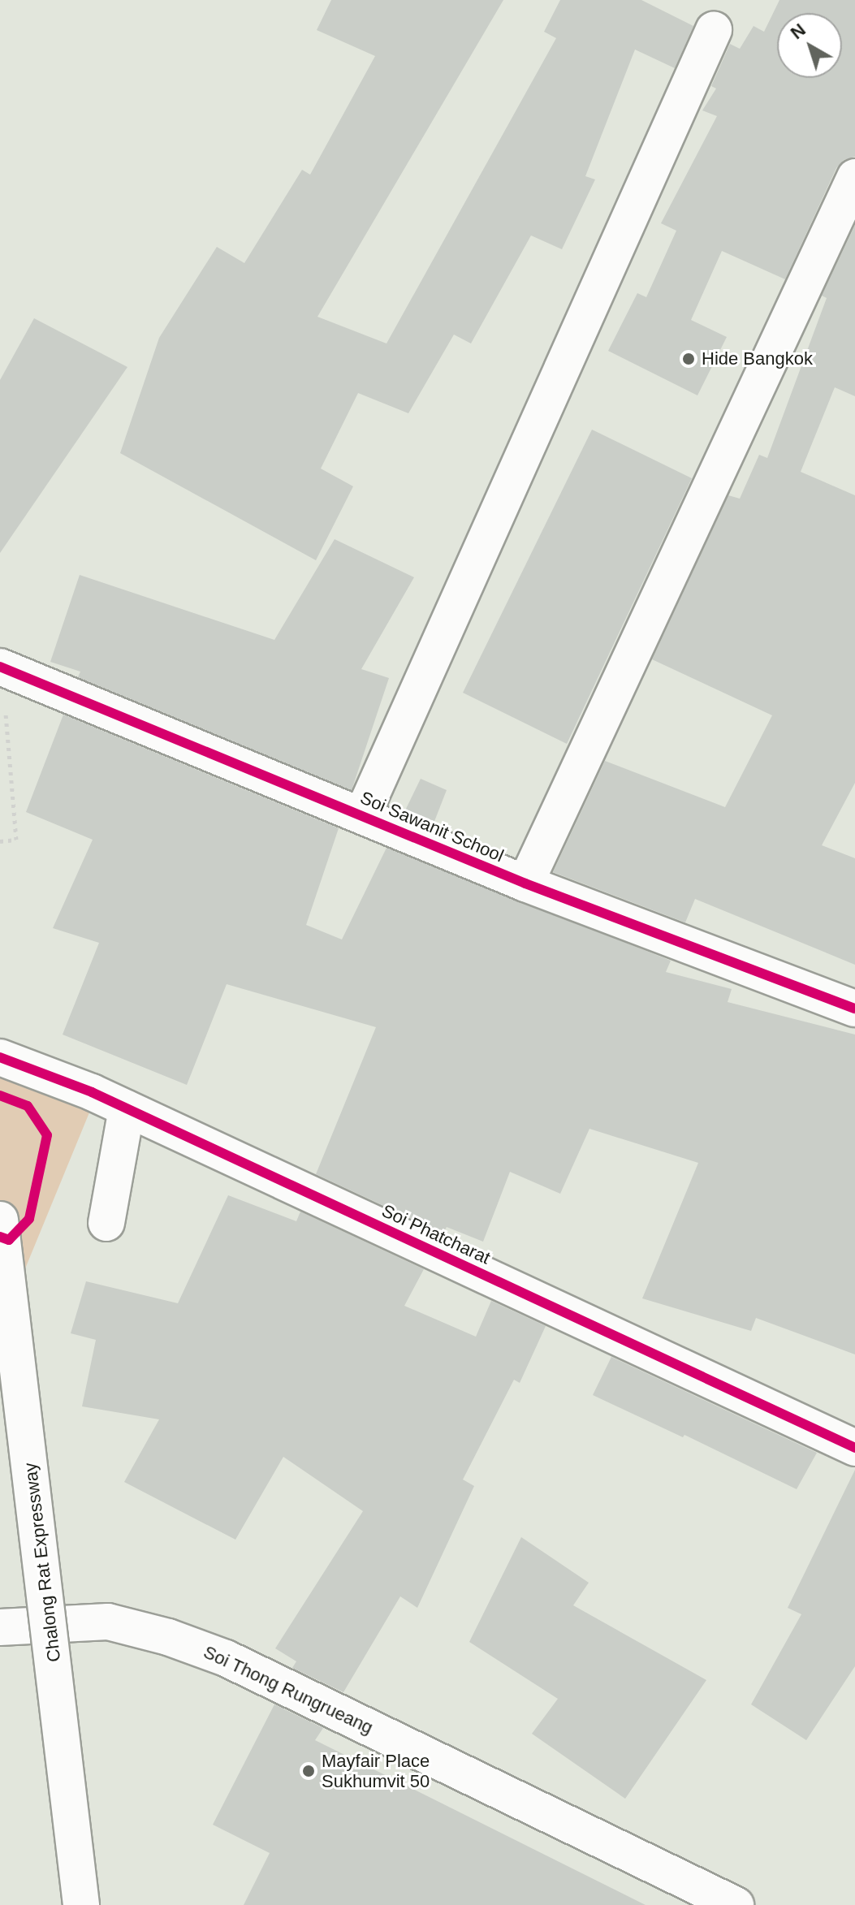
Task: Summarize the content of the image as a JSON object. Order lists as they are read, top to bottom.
{
  "streets": {
    "main road": [
      "Soi Sawanit School",
      "Soi Phatcharat",
      "Chalong Rat Expressway",
      "Soi Thong Rungrueang"
    ]
  },
  "places": ["Hide Bangkok", "Mayfair Place Sukhumvit 50"],
  "north": "top left"
}
